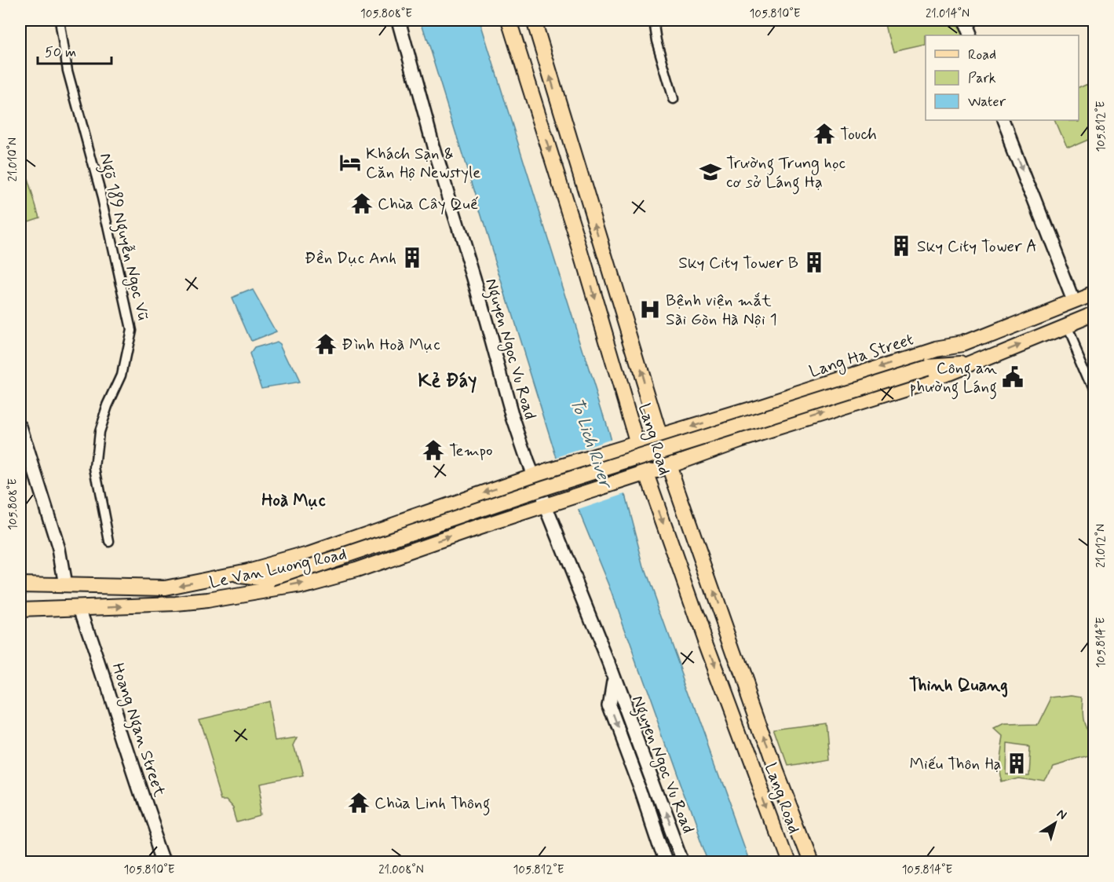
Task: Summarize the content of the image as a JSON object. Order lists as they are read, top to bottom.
{
  "streets": {
    "main road": [
      "Nguyen Ngoc Vu Road",
      "Lang Ha Street",
      "Lang Road",
      "Le Van Luong Road",
      "Hoang Ngan Street"
    ],
    "street": ["Ngõ 189 Nguyễn Ngọc Vũ"]
  },
  "crossings": [
    ["Nguyen Ngoc Vu Road", "Le Van Luong Road"],
    ["Lang Ha Street", "Lang Road"],
    ["Lang Ha Street", "Le Van Luong Road"],
    ["Lang Road", "Le Van Luong Road"],
    ["Le Van Luong Road", "Hoang Ngan Street"]
  ],
  "districts": ["Kẻ Đáy", "Hoà Mục", "Thinh Quang"],
  "water": ["To Lich River"],
  "places": {
    "temple": [
      "Touch",
      "Chùa Cây Quế",
      "Đình Hoà Mục",
      "Tempo",
      "Chùa Linh Thông"
    ],
    "hotel": ["Khách Sạn & Căn Hộ Newstyle"],
    "school or university": ["Trường Trung học cơ sở Láng Hạ"],
    "building": [
      "Sky City Tower A",
      "Đền Dục Anh",
      "Sky City Tower B",
      "Miếu Thôn Hạ"
    ],
    "hospital": ["Bệnh viện mắt Sài Gòn Hà Nội 1"],
    "public building": ["Công an phường Láng"]
  },
  "legend": ["Road", "Park", "Water"],
  "scale_bar": "50 m",
  "north": "top right",
  "coordinates": [
    "105.808°E",
    "105.810°E",
    "21.014°N",
    "105.812°E",
    "21.010°N",
    "21.012°N",
    "105.814°E",
    "21.008°N"
  ]
}
